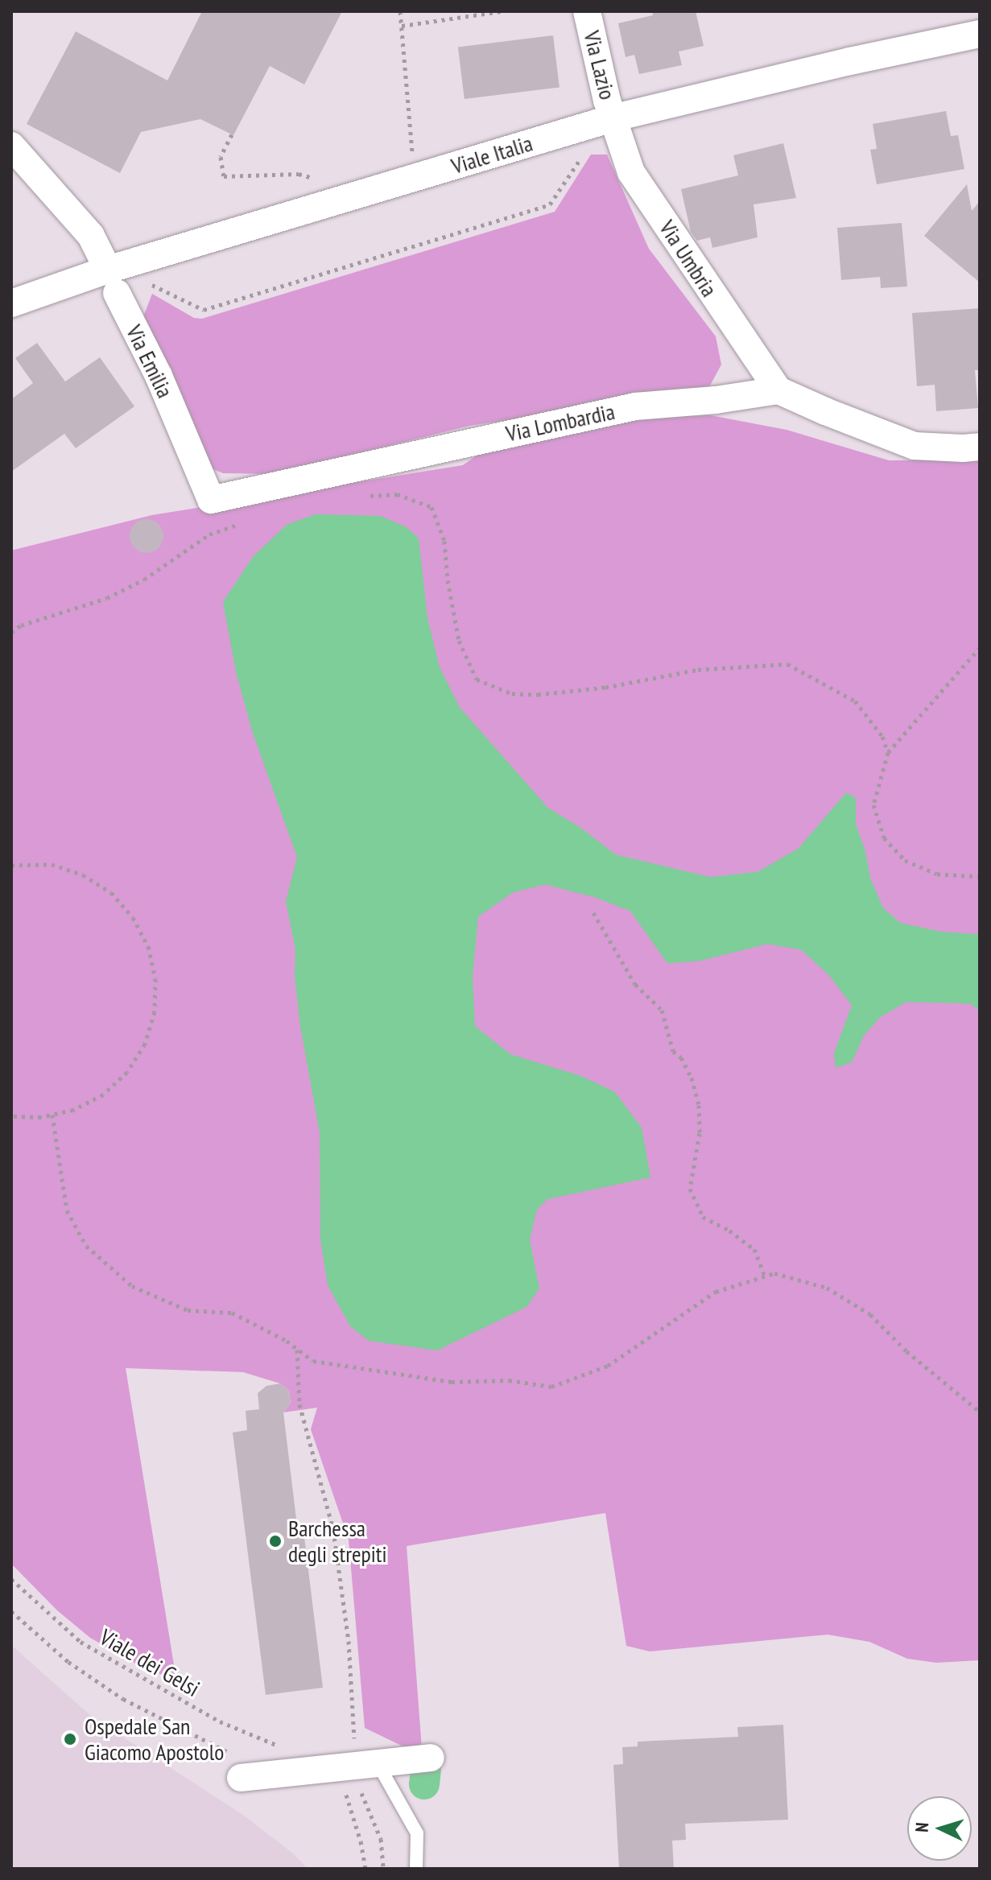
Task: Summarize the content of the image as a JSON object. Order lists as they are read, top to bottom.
{
  "streets": {
    "street": [
      "Via Lazio",
      "Viale Italia",
      "Via Umbria",
      "Via Emilia",
      "Via Lombardia"
    ],
    "path": ["Viale dei Gelsi"]
  },
  "crossings": [
    ["Via Lazio", "Viale Italia"],
    ["Via Lazio", "Via Umbria"],
    ["Viale Italia", "Via Umbria"],
    ["Viale Italia", "Via Emilia"],
    ["Via Umbria", "Via Lombardia"],
    ["Via Emilia", "Via Lombardia"]
  ],
  "places": ["Barchessa degli strepiti", "Ospedale San Giacomo Apostolo"],
  "north": "left"
}
